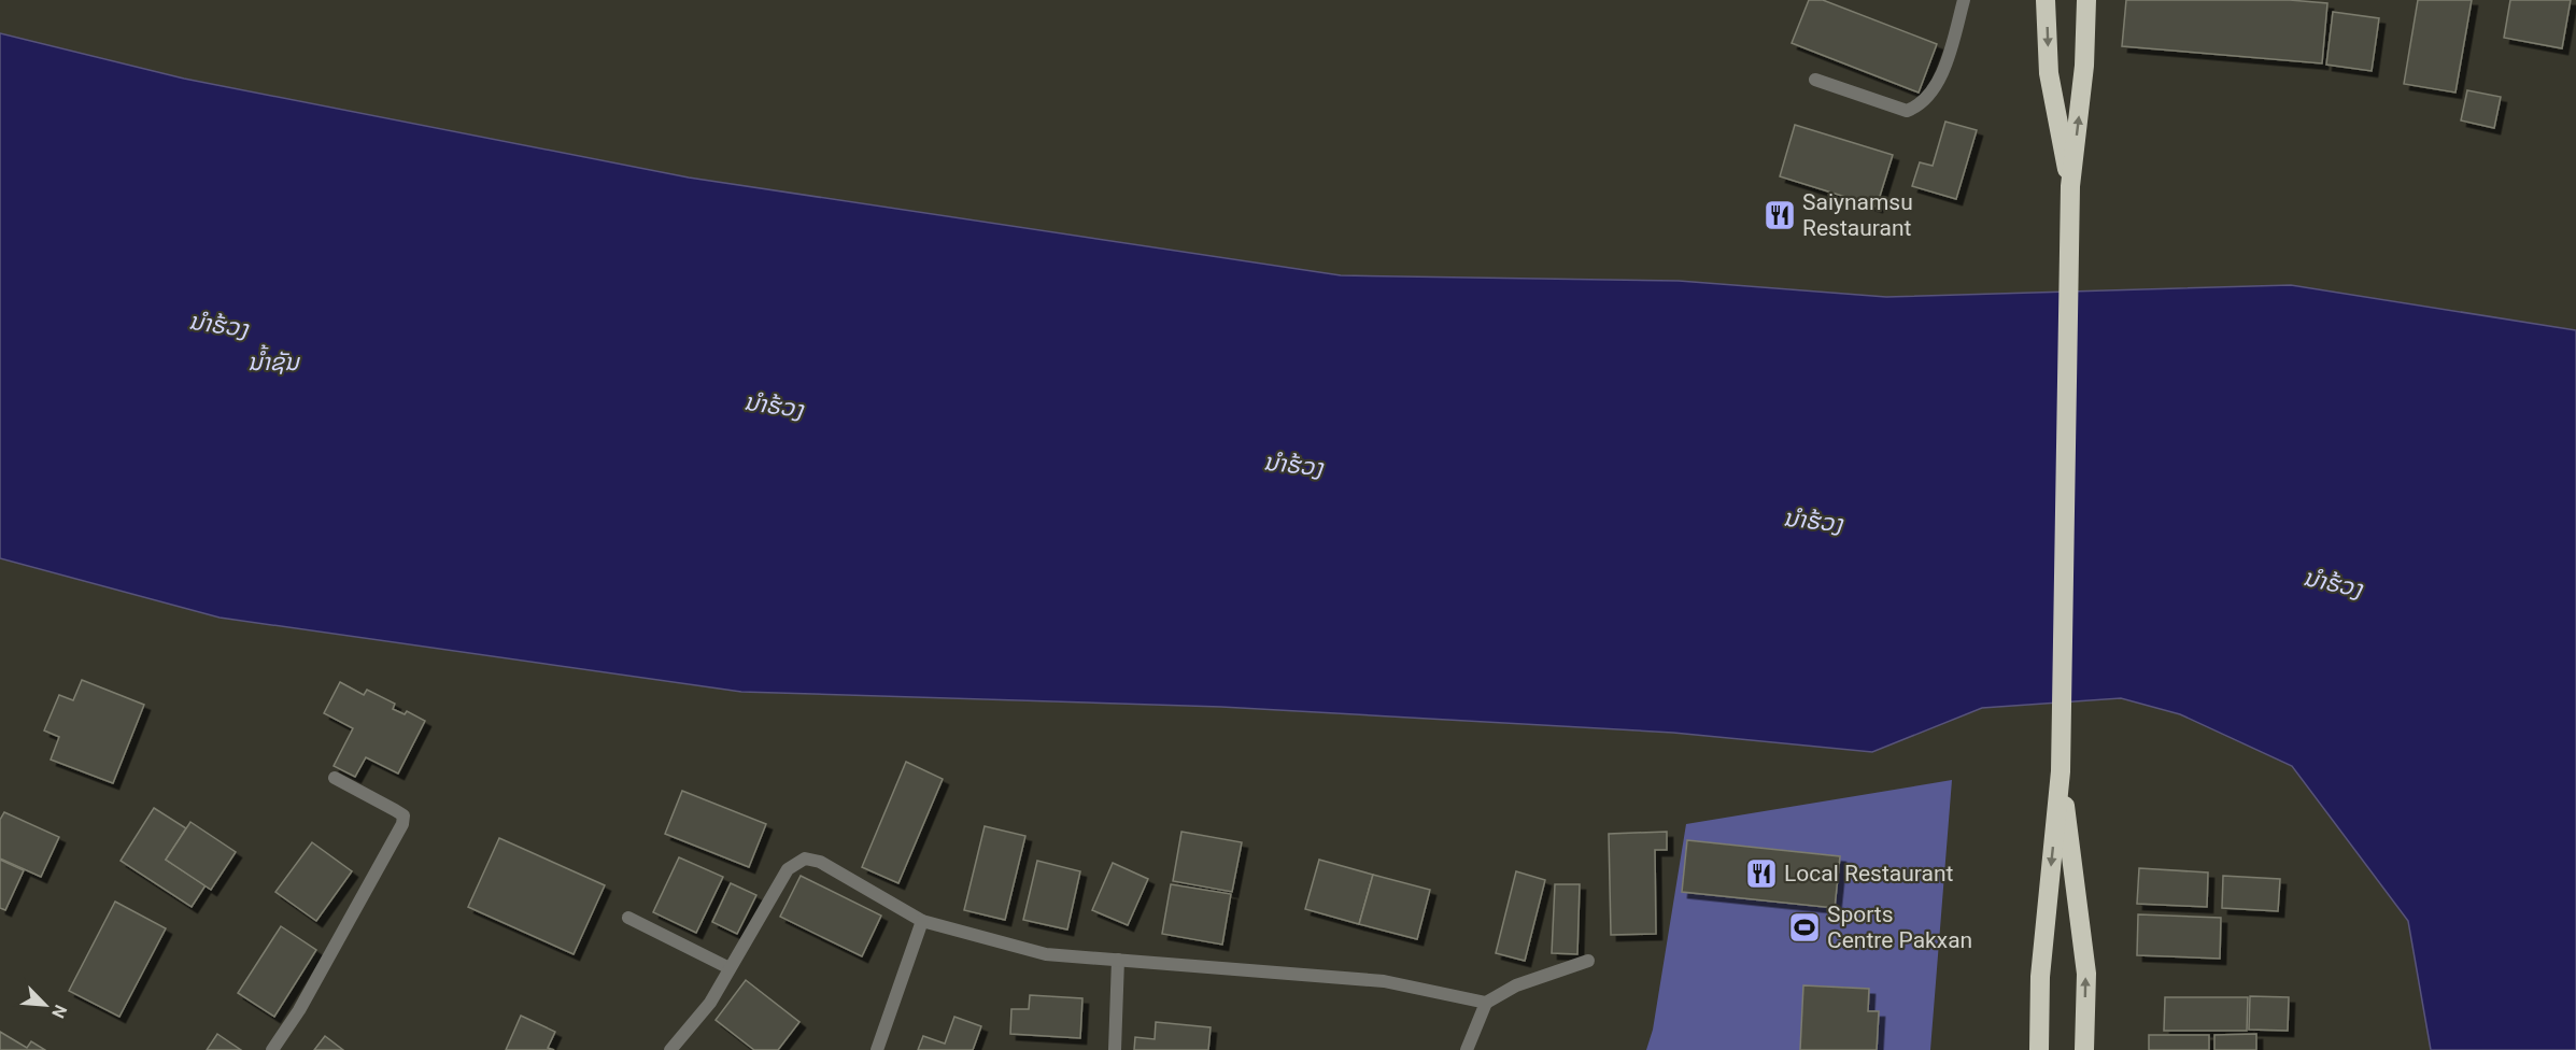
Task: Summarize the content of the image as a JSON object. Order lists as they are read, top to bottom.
{
  "water": ["ນຳ້ຮວງ", "ນ້ຳຊັນ"],
  "places": {
    "restaurant": ["Saiynamsu Restaurant", "Local Restaurant"],
    "sports": ["Sports Centre Pakxan"]
  },
  "north": "bottom right"
}
